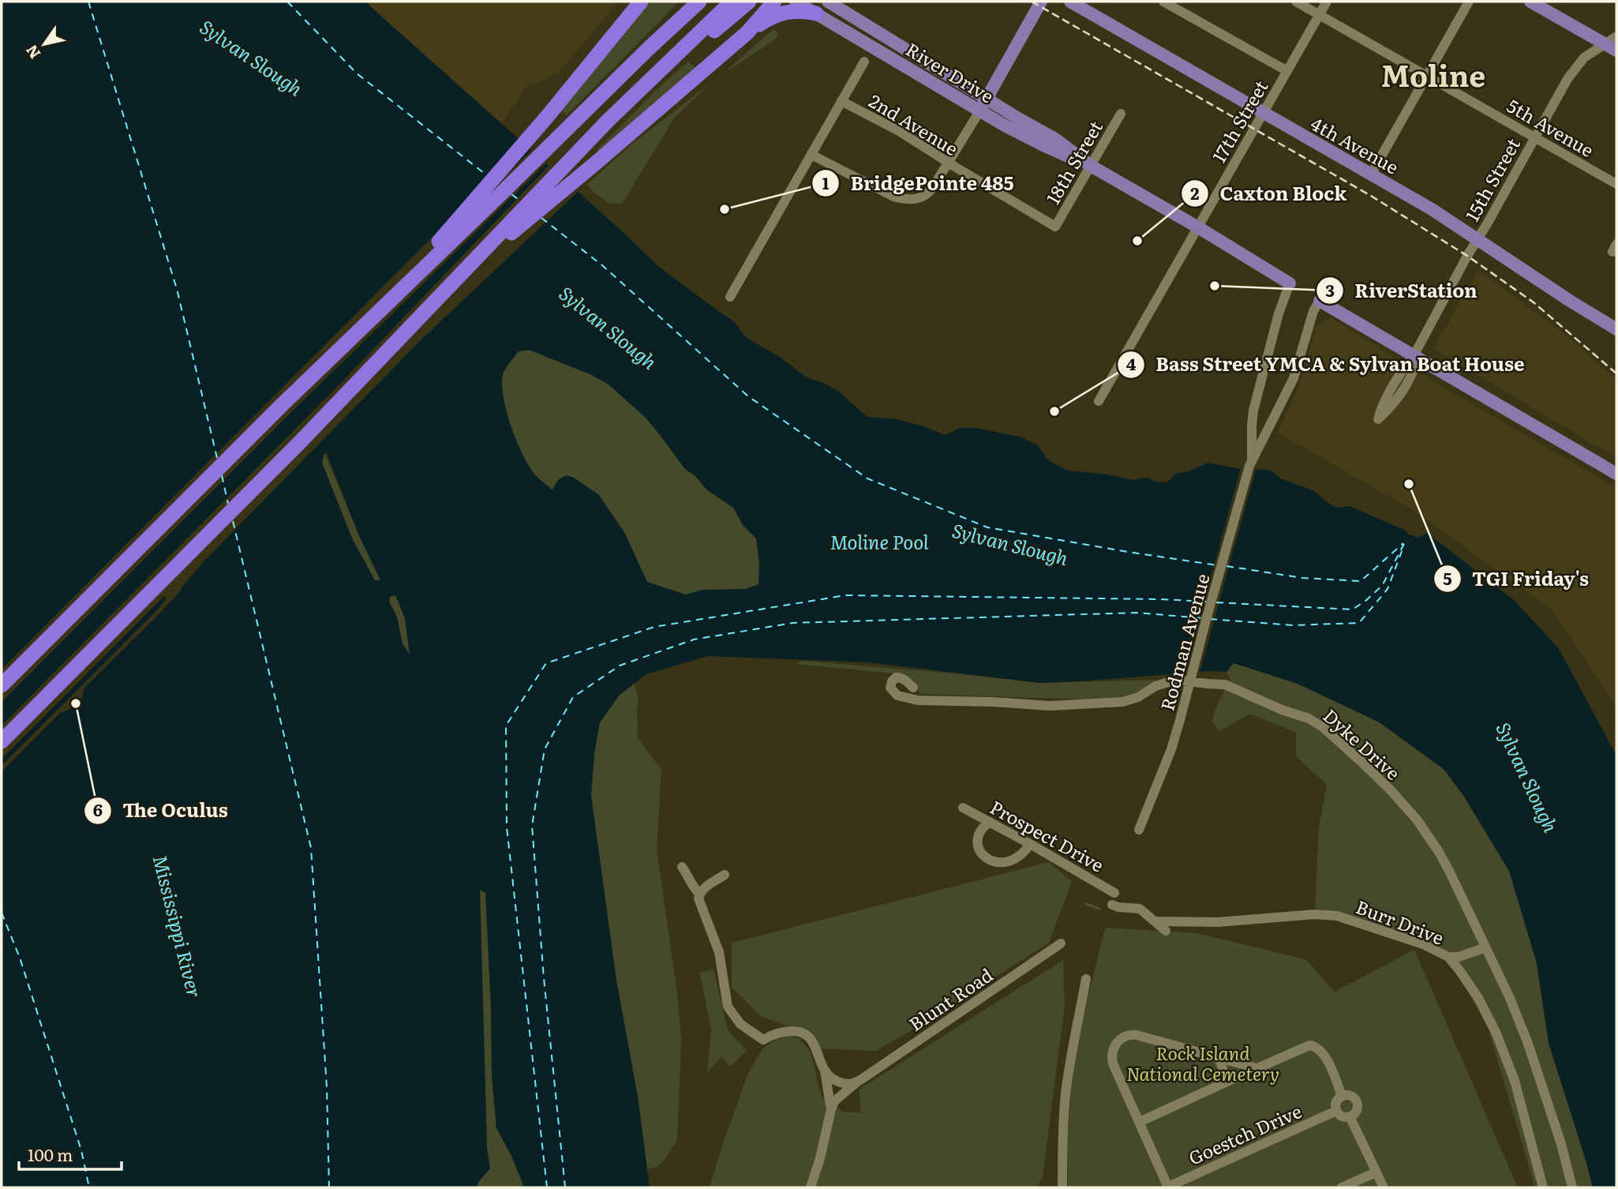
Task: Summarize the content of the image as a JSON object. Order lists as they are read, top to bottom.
{
  "streets": {
    "main road": ["River Drive", "4th Avenue"],
    "street": [
      "17th Street",
      "2nd Avenue",
      "5th Avenue",
      "18th Street",
      "15th Street",
      "Rodman Avenue",
      "Dyke Drive",
      "Prospect Drive",
      "Burr Drive",
      "Blunt Road",
      "Goestch Drive"
    ]
  },
  "crossings": [
    ["River Drive", "17th Street"],
    ["River Drive", "18th Street"],
    ["17th Street", "5th Avenue"],
    ["17th Street", "4th Avenue"],
    ["2nd Avenue", "18th Street"],
    ["5th Avenue", "15th Street"],
    ["4th Avenue", "15th Street"]
  ],
  "districts": ["Moline"],
  "water": ["Sylvan Slough", "Moline Pool", "Mississippi River"],
  "parks": ["Rock Island National Cemetery"],
  "places": [
    "BridgePointe 485",
    "Caxton Block",
    "RiverStation",
    "Bass Street YMCA & Sylvan Boat House",
    "TGI Friday's",
    "The Oculus"
  ],
  "scale_bar": "100 m",
  "north": "bottom left"
}
